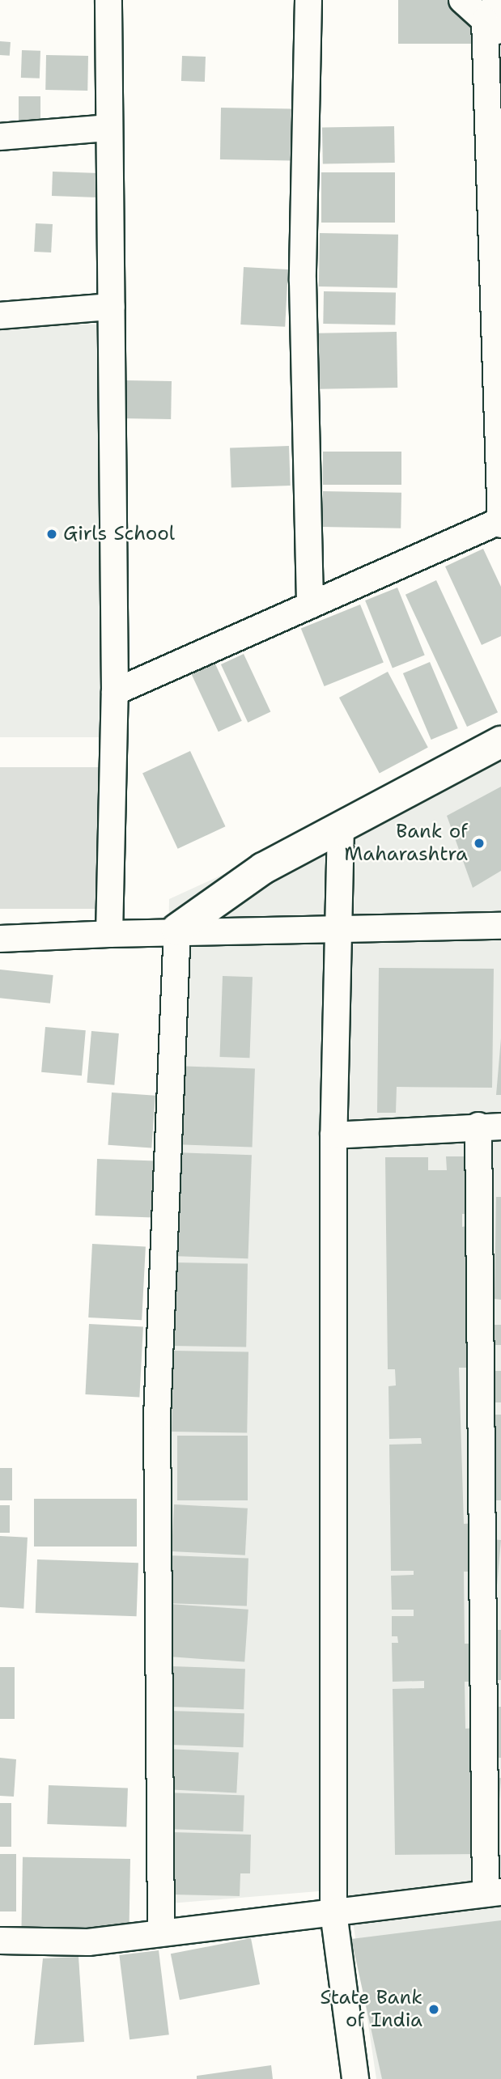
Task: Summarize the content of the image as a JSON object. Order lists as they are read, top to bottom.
{
  "places": ["Girls School", "Bank of Maharashtra", "State Bank of India"]
}
